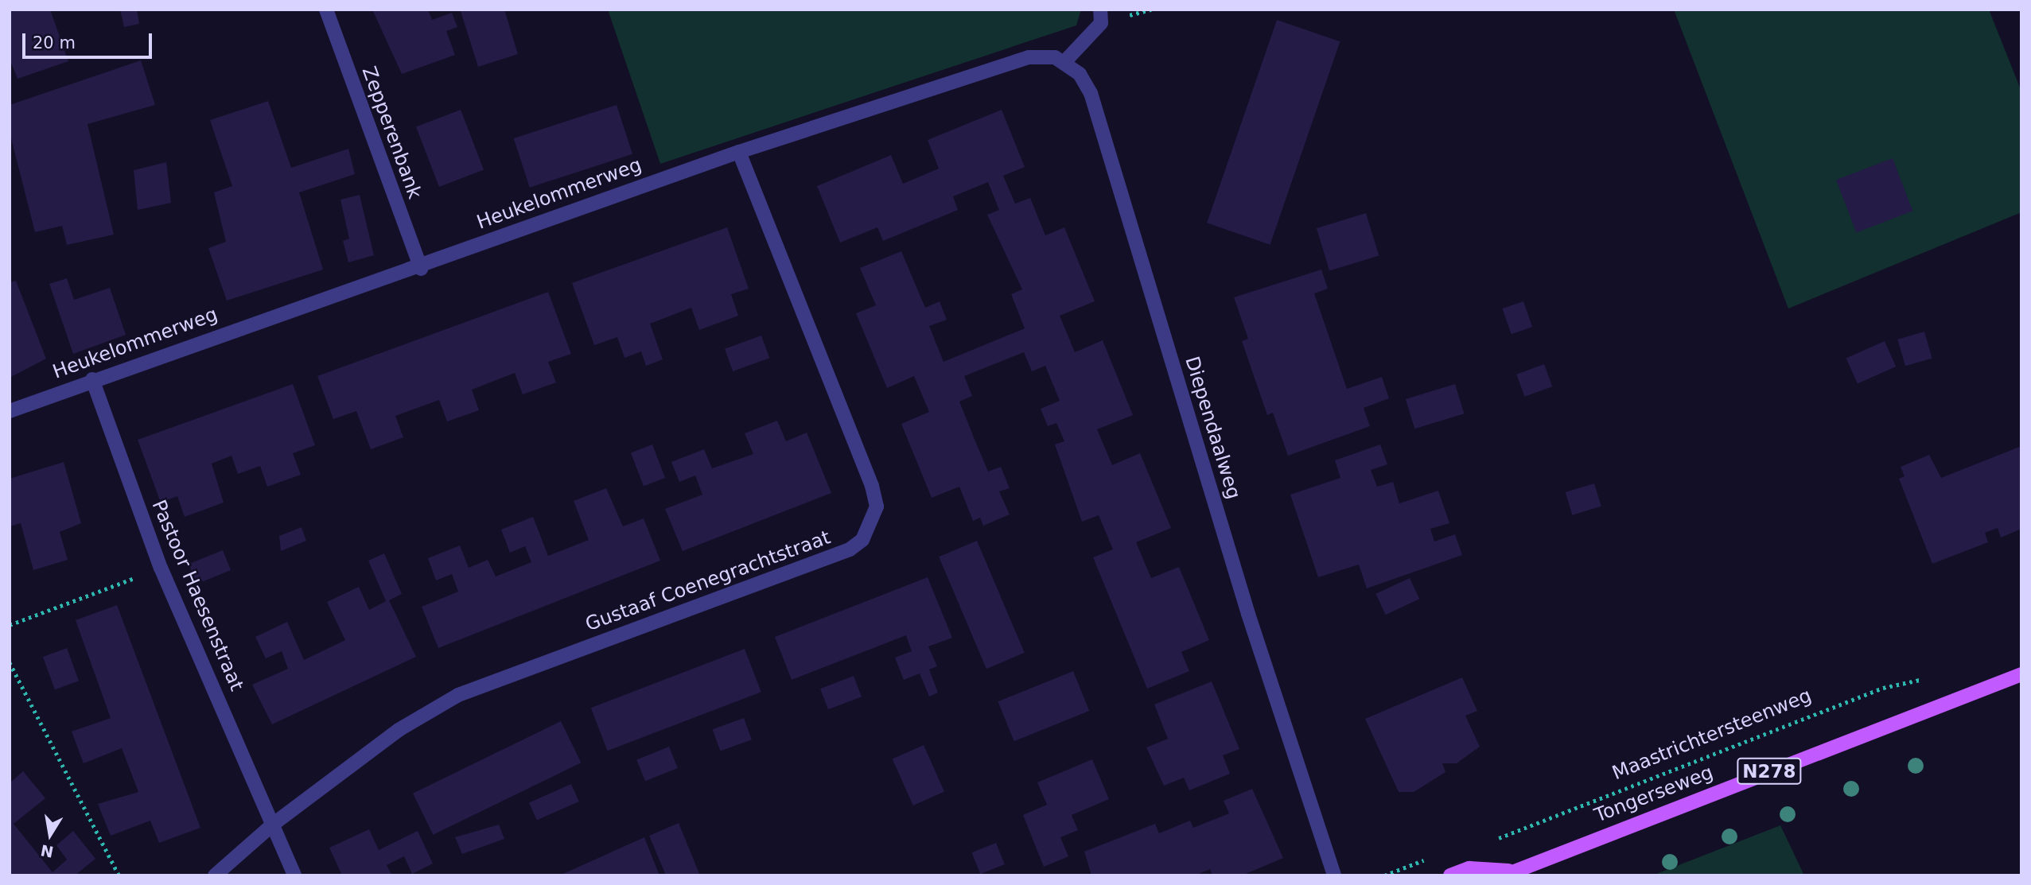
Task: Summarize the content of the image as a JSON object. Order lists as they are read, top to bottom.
{
  "streets": {
    "main road": ["N278", "Tongerseweg"],
    "street": [
      "Zepperenbank",
      "Heukelommerweg",
      "Diependaalweg",
      "Gustaaf Coenegrachtstraat",
      "Pastoor Haesenstraat"
    ],
    "path": ["Maastrichtersteenweg"]
  },
  "crossings": [
    ["Zepperenbank", "Heukelommerweg"],
    ["Heukelommerweg", "Diependaalweg"],
    ["Heukelommerweg", "Gustaaf Coenegrachtstraat"],
    ["Heukelommerweg", "Pastoor Haesenstraat"],
    ["Gustaaf Coenegrachtstraat", "Pastoor Haesenstraat"],
    ["N278", "Tongerseweg"]
  ],
  "scale_bar": "20 m",
  "north": "bottom"
}
